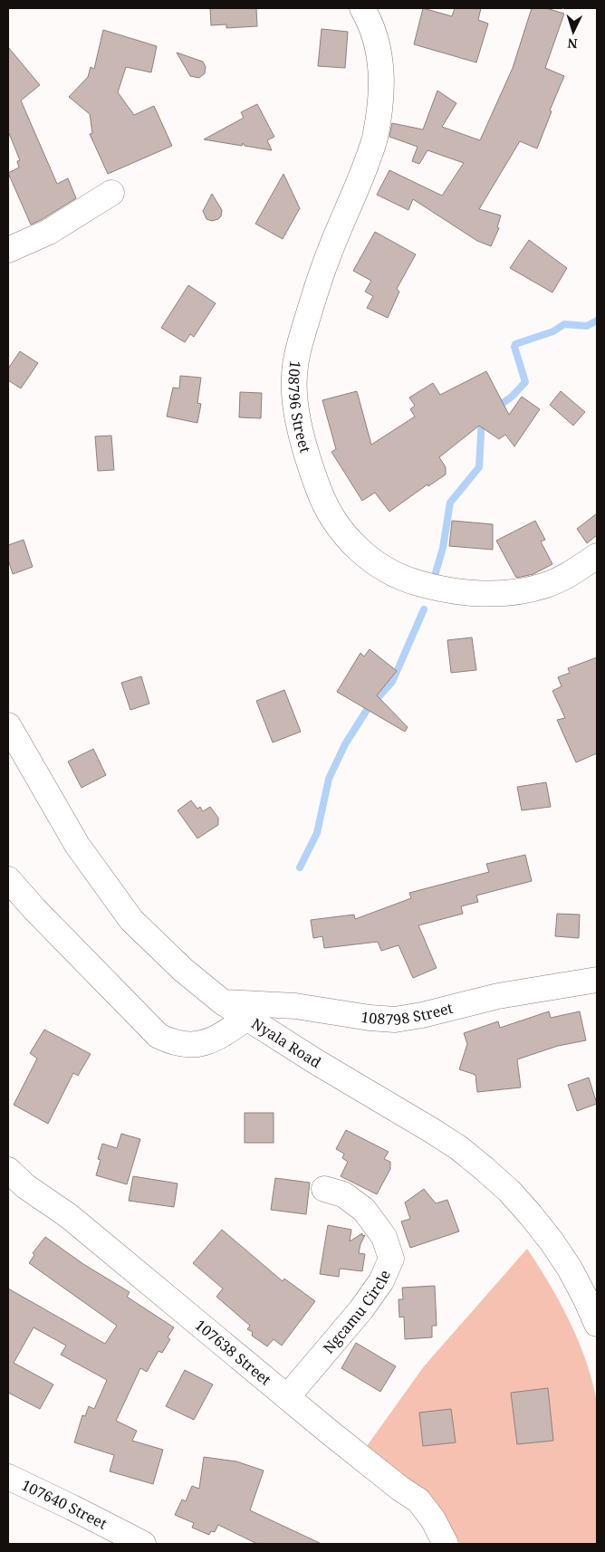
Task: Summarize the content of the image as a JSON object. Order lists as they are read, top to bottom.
{
  "streets": {
    "street": [
      "108796 Street",
      "108798 Street",
      "Nyala Road",
      "Ngcamu Circle",
      "107638 Street",
      "107640 Street"
    ]
  },
  "crossings": [
    ["108798 Street", "Nyala Road"],
    ["Ngcamu Circle", "107638 Street"]
  ],
  "north": "bottom"
}
